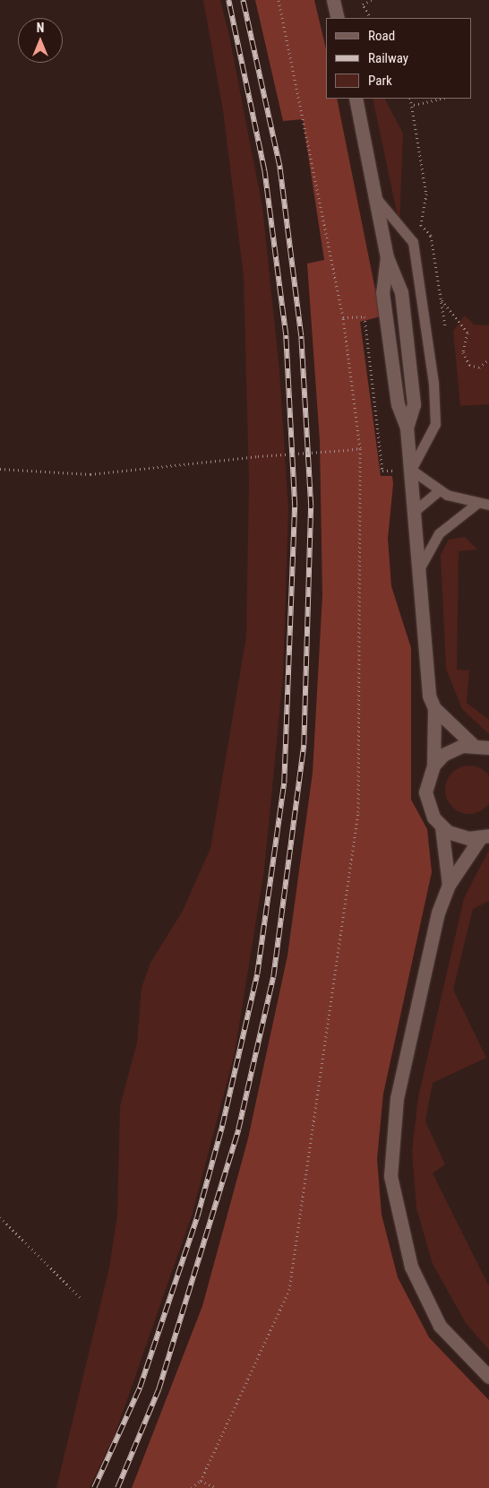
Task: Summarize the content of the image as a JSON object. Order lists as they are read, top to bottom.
{
  "legend": ["Road", "Railway", "Park"],
  "north": "top"
}
